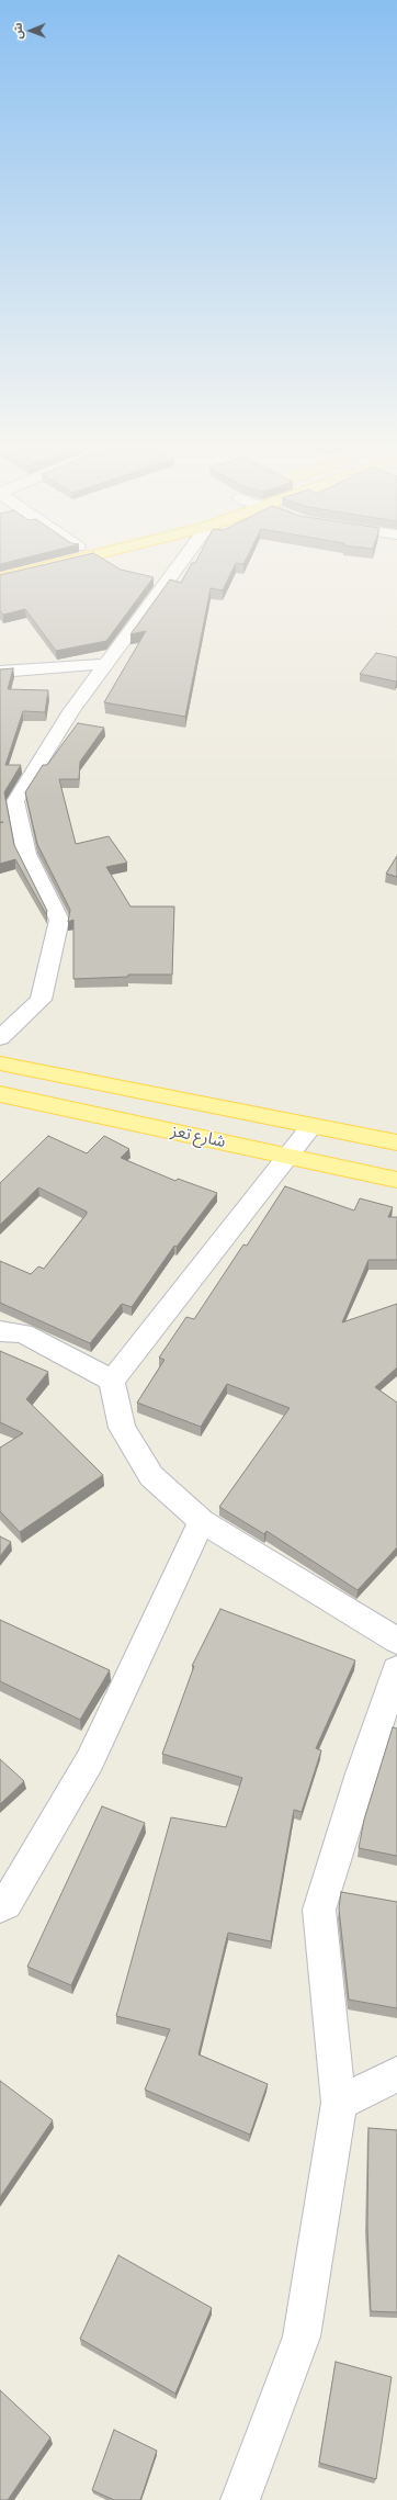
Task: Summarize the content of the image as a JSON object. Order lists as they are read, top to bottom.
{
  "streets": {
    "main road": ["شارع تعز"]
  },
  "north": "left"
}
